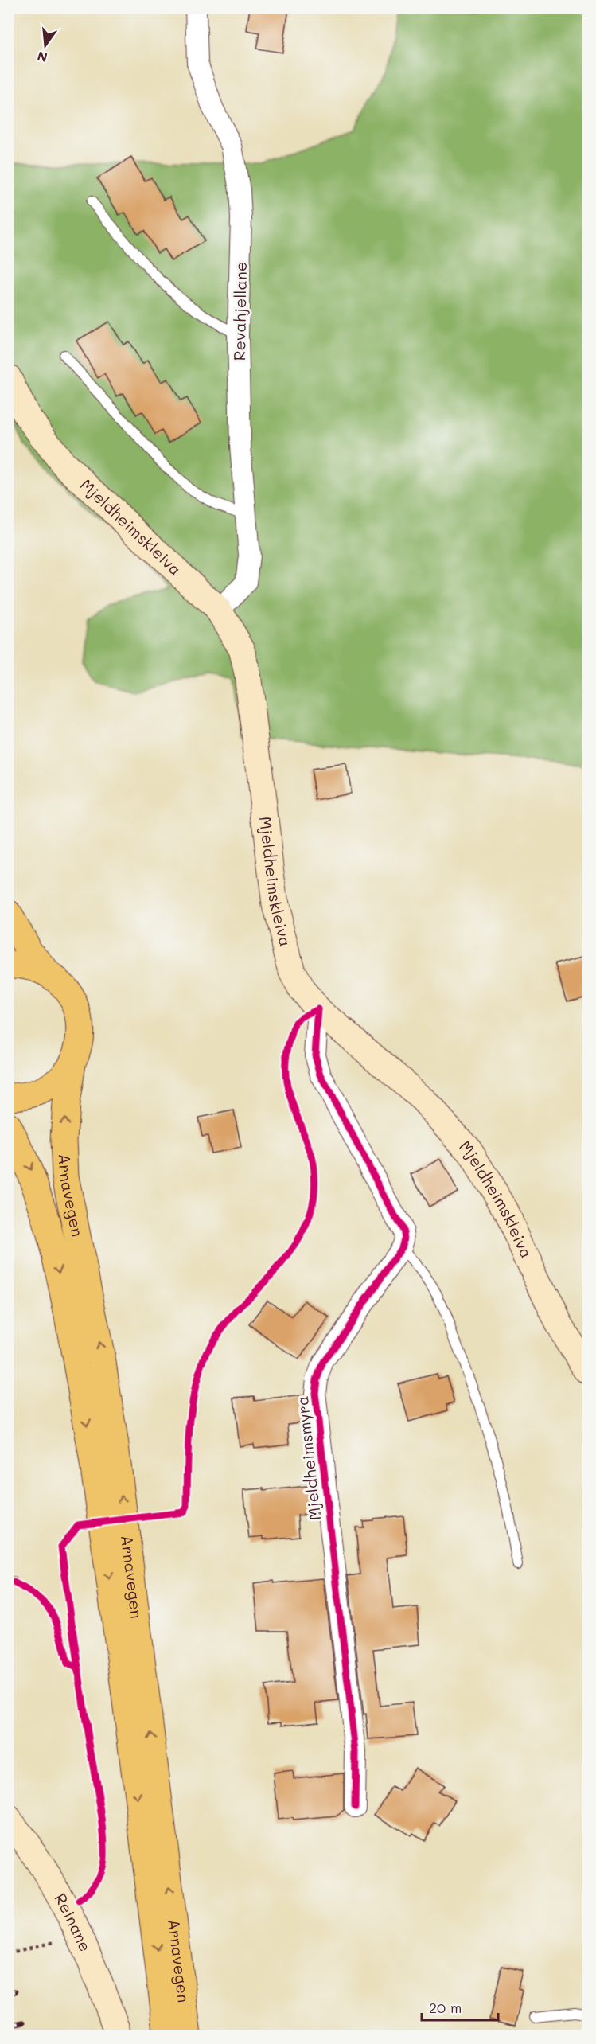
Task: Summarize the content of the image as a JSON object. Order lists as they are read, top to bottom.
{
  "streets": {
    "main road": ["Mjeldheimskleiva", "Arnavegen", "Reinane"],
    "street": ["Revahjellane", "Mjeldheimsmyra"]
  },
  "crossings": [
    ["Revahjellane", "Mjeldheimskleiva"]
  ],
  "scale_bar": "20 m",
  "north": "bottom"
}
